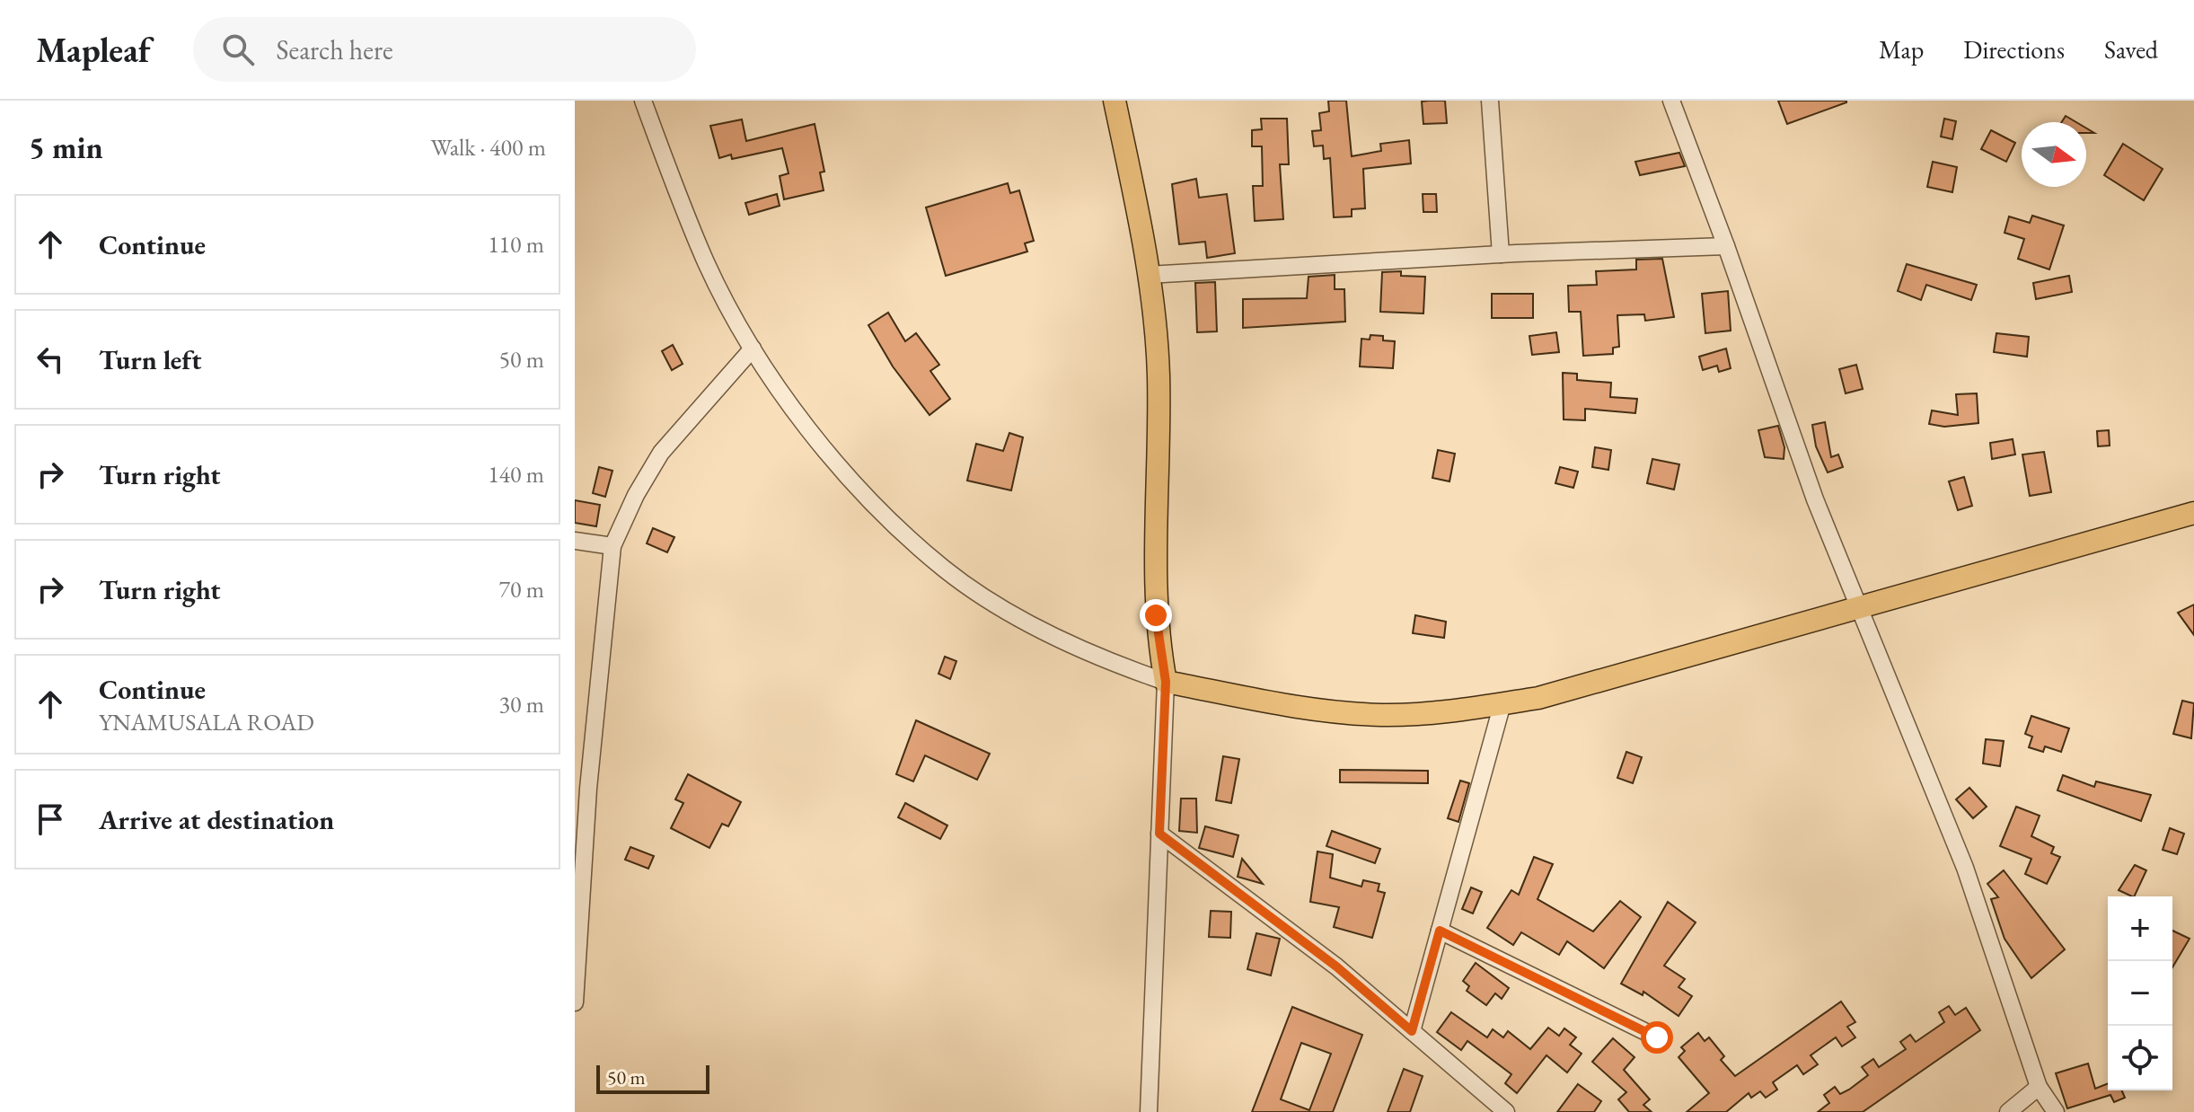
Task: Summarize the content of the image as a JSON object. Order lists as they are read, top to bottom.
{
  "scale_bar": "50 m",
  "north": "right",
  "page": {
    "header": "Mapleaf",
    "search": "Search here",
    "nav": ["Map", "Directions", "Saved"],
    "heading": ["5 min", "Walk · 400 m"],
    "list": [
      ["Continue", "110 m"],
      ["Turn left", "50 m"],
      ["Turn right", "140 m"],
      ["Turn right", "70 m"],
      ["Continue", "YNAMUSALA ROAD", "30 m"],
      "Arrive at destination"
    ],
    "map_buttons": ["+", "−"],
    "scale": "50 m"
  }
}
